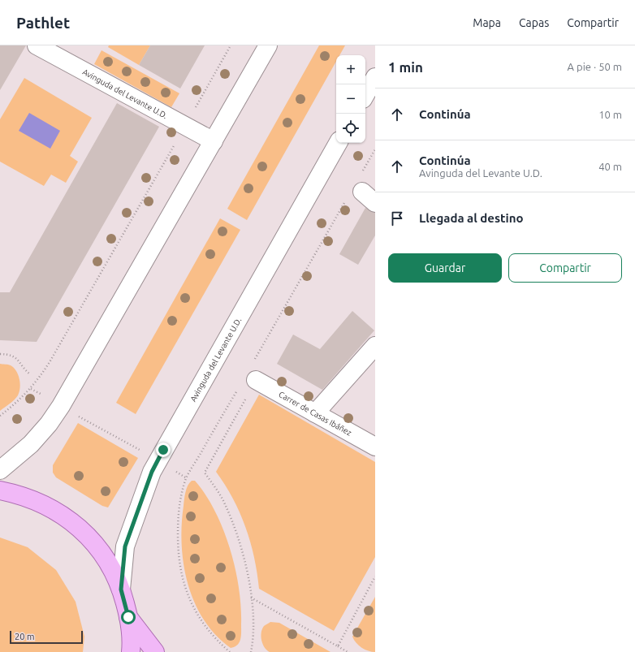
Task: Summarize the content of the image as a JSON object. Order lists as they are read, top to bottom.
{
  "streets": {
    "street": ["Avinguda del Levante U.D.", "Carrer de Casas Ibáñez"]
  },
  "scale_bar": "20 m",
  "page": {
    "header": "Pathlet",
    "nav": ["Mapa", "Capas", "Compartir"],
    "heading": ["1 min", "A pie · 50 m"],
    "map_buttons": ["+", "−"],
    "list": [
      ["Continúa", "10 m"],
      ["Continúa", "Avinguda del Levante U.D.", "40 m"],
      "Llegada al destino"
    ],
    "buttons": ["Guardar", "Compartir"],
    "scale": "20 m"
  }
}
